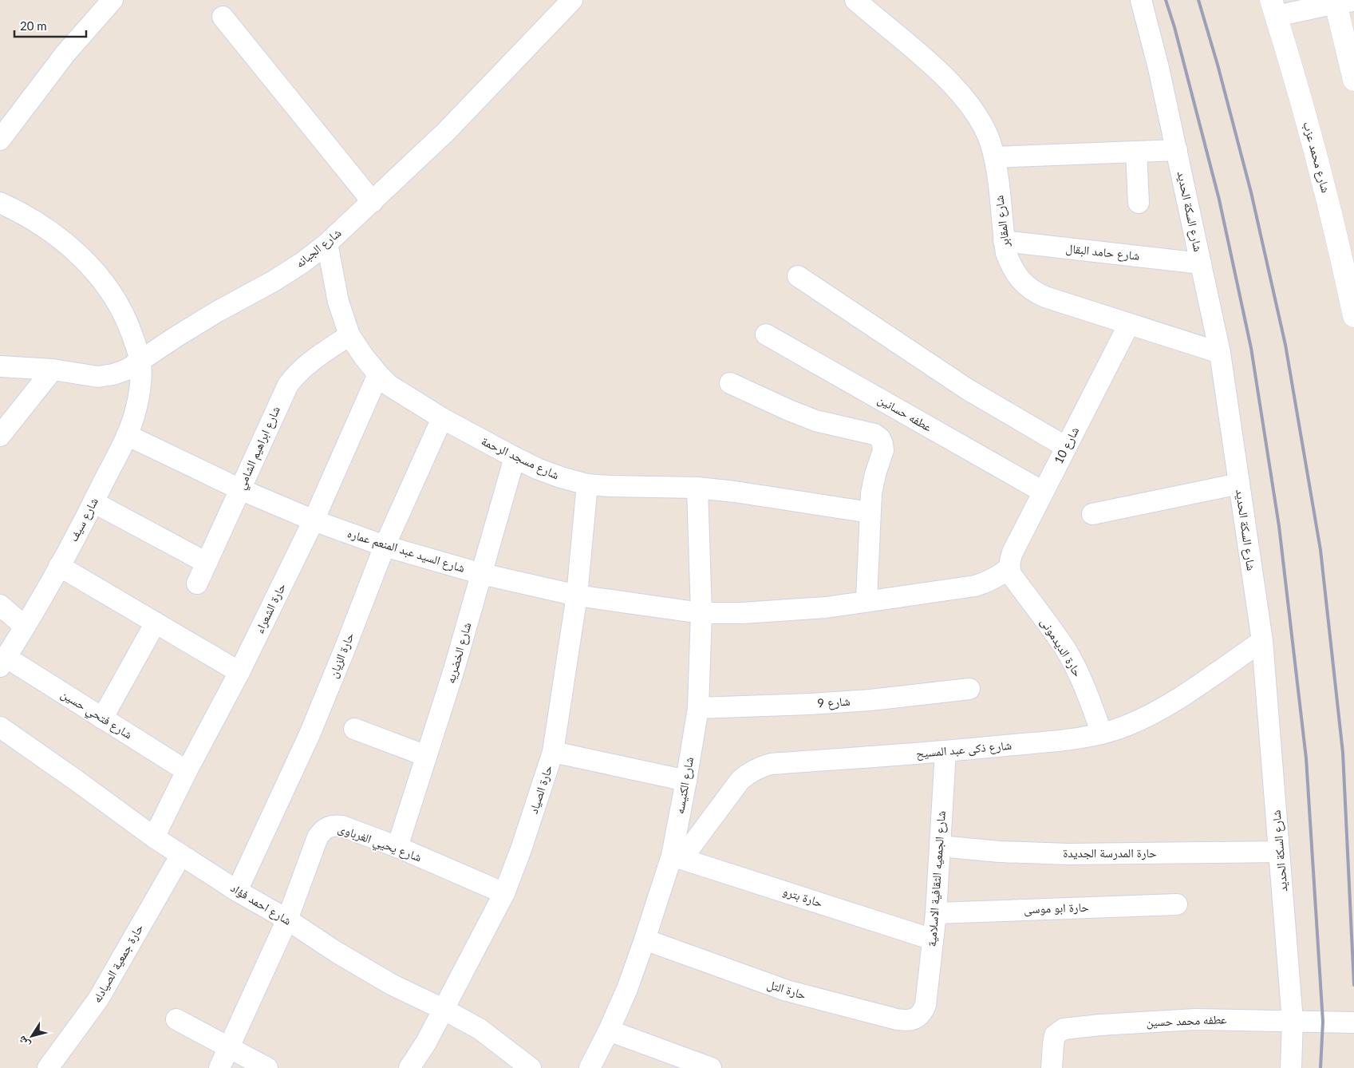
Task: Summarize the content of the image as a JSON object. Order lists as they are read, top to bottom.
{
  "streets": {
    "street": [
      "شارع محمد عزب",
      "شارع السكة الحديد",
      "شارع المقابر",
      "شارع الجبانه",
      "شارع حامد البقال",
      "عطفه حسانين",
      "شارع 10",
      "شارع ابراهيم الشامي",
      "شارع مسجد الرحمة",
      "شارع سيف",
      "شارع السيد عبد المنعم عماره",
      "حارة الشعراء",
      "حارة الديدمونى",
      "شارع الخضريه",
      "حارة الزيان",
      "شارع 9",
      "شارع فتحي حسين",
      "شارع ذكى عبد المسيح",
      "شارع الكنيسه",
      "حارة الصياد",
      "شارع يحيي الغرباوى",
      "حارة المدرسة الجديدة",
      "شارع الجمعيه الثقافية الاسلامية",
      "حارة بترو",
      "شارع احمد فؤاد",
      "حارة ابو موسى",
      "حارة جمعية الصيادله",
      "حارة التل",
      "عطفه محمد حسين"
    ]
  },
  "crossings": [
    ["شارع السكة الحديد", "شارع المقابر"],
    ["شارع السكة الحديد", "شارع حامد البقال"],
    ["شارع السكة الحديد", "شارع ذكى عبد المسيح"],
    ["شارع السكة الحديد", "حارة المدرسة الجديدة"],
    ["شارع السكة الحديد", "عطفه محمد حسين"],
    ["شارع المقابر", "شارع حامد البقال"],
    ["شارع المقابر", "شارع 10"],
    ["شارع الجبانه", "شارع مسجد الرحمة"],
    ["شارع الجبانه", "شارع سيف"],
    ["عطفه حسانين", "شارع 10"],
    ["شارع 10", "شارع السيد عبد المنعم عماره"],
    ["شارع 10", "حارة الديدمونى"],
    ["شارع ابراهيم الشامي", "شارع مسجد الرحمة"],
    ["شارع ابراهيم الشامي", "شارع السيد عبد المنعم عماره"],
    ["شارع مسجد الرحمة", "حارة الشعراء"],
    ["شارع مسجد الرحمة", "شارع الخضريه"],
    ["شارع مسجد الرحمة", "حارة الزيان"],
    ["شارع مسجد الرحمة", "شارع الكنيسه"],
    ["شارع مسجد الرحمة", "حارة الصياد"],
    ["شارع سيف", "شارع السيد عبد المنعم عماره"],
    ["شارع سيف", "شارع فتحي حسين"],
    ["شارع السيد عبد المنعم عماره", "حارة الشعراء"],
    ["شارع السيد عبد المنعم عماره", "حارة الديدمونى"],
    ["شارع السيد عبد المنعم عماره", "شارع الخضريه"],
    ["شارع السيد عبد المنعم عماره", "حارة الزيان"],
    ["شارع السيد عبد المنعم عماره", "شارع الكنيسه"],
    ["شارع السيد عبد المنعم عماره", "حارة الصياد"],
    ["حارة الشعراء", "شارع فتحي حسين"],
    ["حارة الشعراء", "شارع احمد فؤاد"],
    ["حارة الديدمونى", "شارع ذكى عبد المسيح"],
    ["شارع الخضريه", "شارع يحيي الغرباوى"],
    ["حارة الزيان", "شارع احمد فؤاد"],
    ["شارع 9", "شارع الكنيسه"],
    ["شارع ذكى عبد المسيح", "شارع الكنيسه"],
    ["شارع ذكى عبد المسيح", "شارع الجمعيه الثقافية الاسلامية"],
    ["شارع ذكى عبد المسيح", "حارة بترو"],
    ["شارع الكنيسه", "حارة بترو"],
    ["شارع الكنيسه", "حارة التل"],
    ["حارة الصياد", "شارع يحيي الغرباوى"],
    ["حارة الصياد", "شارع احمد فؤاد"],
    ["شارع يحيي الغرباوى", "شارع احمد فؤاد"],
    ["حارة المدرسة الجديدة", "شارع الجمعيه الثقافية الاسلامية"],
    ["شارع الجمعيه الثقافية الاسلامية", "حارة بترو"],
    ["شارع الجمعيه الثقافية الاسلامية", "حارة ابو موسى"],
    ["شارع الجمعيه الثقافية الاسلامية", "حارة التل"],
    ["شارع احمد فؤاد", "حارة جمعية الصيادله"]
  ],
  "scale_bar": "20 m",
  "north": "bottom left"
}
